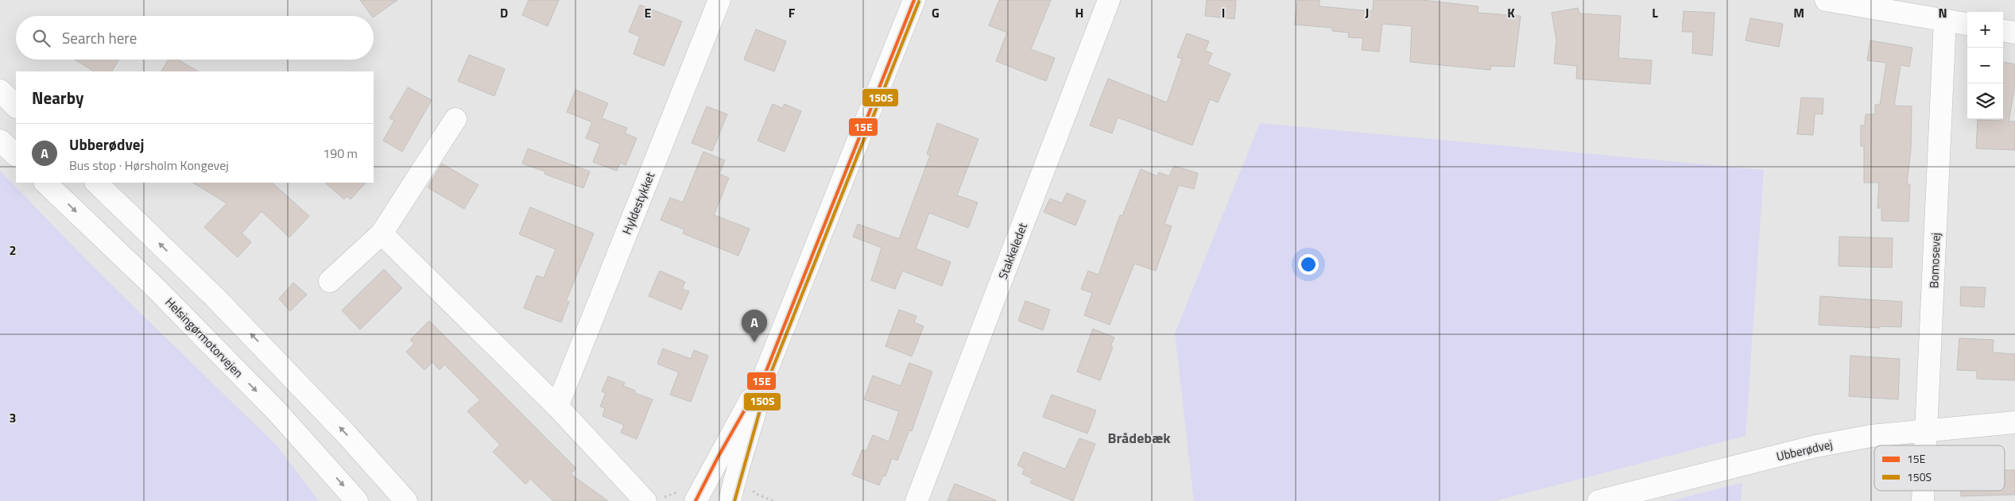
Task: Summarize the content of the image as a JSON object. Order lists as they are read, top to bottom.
{
  "streets": {
    "main road": [
      "Hyldestykket",
      "Stakkeledet",
      "Bomosevej",
      "Helsingørmotorvejen",
      "Ubberødvej"
    ]
  },
  "crossings": [
    ["Bomosevej", "Ubberødvej"]
  ],
  "districts": ["Brådebæk"],
  "lines": ["transit line 15E", "transit line 150S"],
  "legend": ["15E", "150S"],
  "page": {
    "map_buttons": ["+", "−"],
    "search": "Search here",
    "heading": "Nearby",
    "list": [
      {
        "mark": "A",
        "name": "Ubberødvej",
        "note": "Bus stop · Hørsholm Kongevej",
        "value": "190 m"
      }
    ],
    "pins": "A"
  },
  "grid": {
    "columns": [
      "D",
      "E",
      "F",
      "G",
      "H",
      "I",
      "J",
      "K",
      "L",
      "M",
      "N"
    ],
    "rows": ["2", "3"]
  }
}
